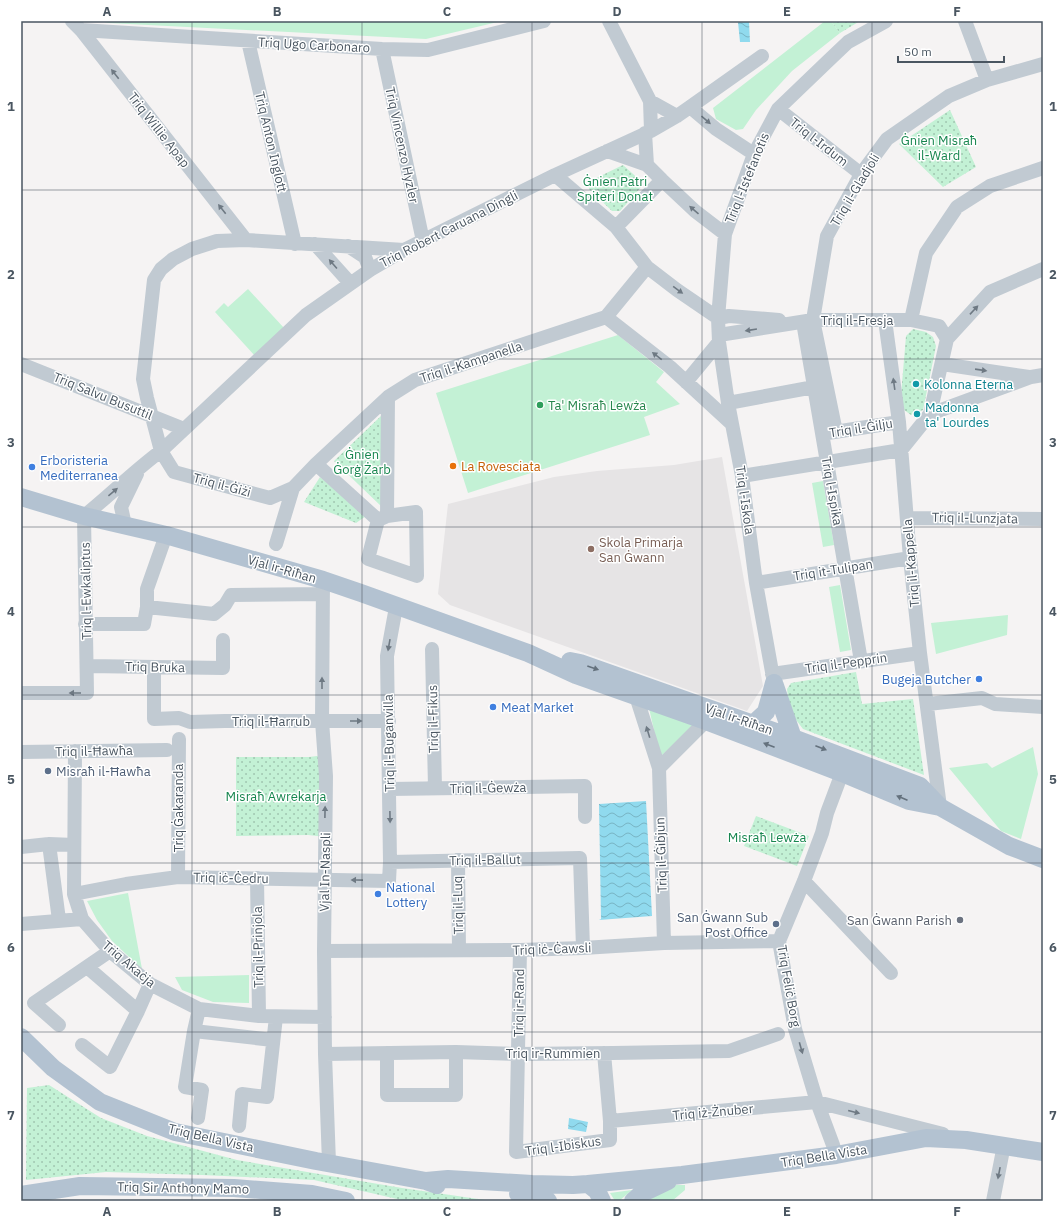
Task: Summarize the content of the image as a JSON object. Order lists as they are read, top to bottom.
{
  "streets": {
    "main road": ["Vjal ir-Riħan", "Triq Bella Vista", "Triq Sir Anthony Mamo"],
    "street": [
      "Triq Ugo Carbonaro",
      "Triq Willie Apap",
      "Triq Anton Inglott",
      "Triq l-Irdum",
      "Triq Vincenzo Hyzler",
      "Triq l-Istefanotis",
      "Triq il-Gladjoli",
      "Triq Robert Caruana Dingli",
      "Triq il-Fresja",
      "Triq il-Kampanella",
      "Triq Salvu Busuttil",
      "Triq il-Ġilju",
      "Triq il-Ġiżi",
      "Triq l-Ispika",
      "Triq l-Iskola",
      "Triq il-Lunzjata",
      "Triq il-Kappella",
      "Triq it-Tulipan",
      "Triq l-Ewkaliptus",
      "Triq il-Pepprin",
      "Triq Bruka",
      "Triq il-Fikus",
      "Triq il-Ħarrub",
      "Triq il-Buganvilla",
      "Triq il-Ħawħa",
      "Triq il-Ġewża",
      "Triq Ġakaranda",
      "Triq il-Ġibjun",
      "Triq il-Ballut",
      "Vjal In-Naspli",
      "Triq iċ-Ċedru",
      "Triq il-Luq",
      "Triq il-Prinjola",
      "Triq iċ-Ċawsli",
      "Triq Akaċja",
      "Triq Feliċ Borg",
      "Triq ir-Rand",
      "Triq ir-Rummien",
      "Triq iż-Żnuber",
      "Triq l-Ibiskus"
    ]
  },
  "crossings": [
    ["Triq Ugo Carbonaro", "Triq Willie Apap"],
    ["Triq Ugo Carbonaro", "Triq Anton Inglott"],
    ["Triq Ugo Carbonaro", "Triq Vincenzo Hyzler"],
    ["Triq Willie Apap", "Triq il-Ġiżi"],
    ["Triq Anton Inglott", "Triq il-Ġiżi"],
    ["Triq l-Irdum", "Triq l-Istefanotis"],
    ["Triq l-Irdum", "Triq il-Gladjoli"],
    ["Triq Vincenzo Hyzler", "Triq Robert Caruana Dingli"],
    ["Triq l-Istefanotis", "Triq il-Fresja"],
    ["Triq l-Istefanotis", "Triq l-Iskola"],
    ["Triq il-Gladjoli", "Triq il-Fresja"],
    ["Triq il-Gladjoli", "Triq l-Ispika"],
    ["Triq Robert Caruana Dingli", "Triq Salvu Busuttil"],
    ["Triq Robert Caruana Dingli", "Triq il-Ġiżi"],
    ["Triq Robert Caruana Dingli", "Vjal ir-Riħan"],
    ["Triq Robert Caruana Dingli", "Triq l-Ewkaliptus"],
    ["Triq il-Fresja", "Triq l-Ispika"],
    ["Triq il-Fresja", "Triq l-Iskola"],
    ["Triq il-Fresja", "Triq il-Kappella"],
    ["Triq il-Kampanella", "Triq il-Ġiżi"],
    ["Triq Salvu Busuttil", "Triq il-Ġiżi"],
    ["Triq il-Ġilju", "Triq l-Ispika"],
    ["Triq il-Ġilju", "Triq il-Kappella"],
    ["Triq l-Ispika", "Triq it-Tulipan"],
    ["Triq l-Ispika", "Triq il-Pepprin"],
    ["Triq l-Iskola", "Triq it-Tulipan"],
    ["Triq l-Iskola", "Triq il-Pepprin"],
    ["Triq il-Lunzjata", "Triq il-Kappella"],
    ["Triq il-Kappella", "Vjal ir-Riħan"],
    ["Triq il-Kappella", "Triq it-Tulipan"],
    ["Triq il-Kappella", "Triq il-Pepprin"],
    ["Vjal ir-Riħan", "Triq l-Ewkaliptus"],
    ["Vjal ir-Riħan", "Triq il-Buganvilla"],
    ["Vjal ir-Riħan", "Triq il-Ġibjun"],
    ["Vjal ir-Riħan", "Vjal In-Naspli"],
    ["Vjal ir-Riħan", "Triq Feliċ Borg"],
    ["Triq l-Ewkaliptus", "Triq Bruka"],
    ["Triq Bruka", "Triq il-Ħarrub"],
    ["Triq il-Fikus", "Triq il-Ġewża"],
    ["Triq il-Ħarrub", "Triq il-Buganvilla"],
    ["Triq il-Ħarrub", "Vjal In-Naspli"],
    ["Triq il-Buganvilla", "Triq il-Ġewża"],
    ["Triq il-Buganvilla", "Triq il-Ballut"],
    ["Triq il-Buganvilla", "Triq iċ-Ċedru"],
    ["Triq il-Ħawħa", "Triq Akaċja"],
    ["Triq Ġakaranda", "Triq iċ-Ċedru"],
    ["Triq il-Ġibjun", "Triq iċ-Ċawsli"],
    ["Triq il-Ballut", "Triq il-Luq"],
    ["Triq il-Ballut", "Triq iċ-Ċawsli"],
    ["Vjal In-Naspli", "Triq iċ-Ċedru"],
    ["Vjal In-Naspli", "Triq iċ-Ċawsli"],
    ["Vjal In-Naspli", "Triq Akaċja"],
    ["Vjal In-Naspli", "Triq ir-Rummien"],
    ["Vjal In-Naspli", "Triq Bella Vista"],
    ["Triq iċ-Ċedru", "Triq il-Prinjola"],
    ["Triq iċ-Ċedru", "Triq Akaċja"],
    ["Triq il-Luq", "Triq iċ-Ċawsli"],
    ["Triq il-Prinjola", "Triq Akaċja"],
    ["Triq iċ-Ċawsli", "Triq Feliċ Borg"],
    ["Triq iċ-Ċawsli", "Triq ir-Rand"],
    ["Triq Feliċ Borg", "Triq iż-Żnuber"],
    ["Triq Feliċ Borg", "Triq Bella Vista"],
    ["Triq ir-Rand", "Triq ir-Rummien"],
    ["Triq ir-Rand", "Triq l-Ibiskus"],
    ["Triq iż-Żnuber", "Triq Bella Vista"],
    ["Triq iż-Żnuber", "Triq l-Ibiskus"]
  ],
  "one_way": [
    "Triq Willie Apap",
    "Triq il-Buganvilla",
    "Vjal In-Naspli",
    "Triq Feliċ Borg"
  ],
  "parks": [
    "Ġnien Misraħ il-Ward",
    "Ġnien Patri Spiteri Donat",
    "Ġnien Ġorġ Żarb",
    "Misraħ Awrekarja",
    "Misraħ Lewża"
  ],
  "places": [
    "Kolonna Eterna",
    "Ta' Misraħ Lewża",
    "Madonna ta' Lourdes",
    "La Rovesciata",
    "Erboristeria Mediterranea",
    "Skola Primarja San Ġwann",
    "Bugeja Butcher",
    "Meat Market",
    "Misraħ il-Ħawħa",
    "National Lottery",
    "San Ġwann Parish",
    "San Ġwann Sub Post Office"
  ],
  "scale_bar": "50 m",
  "grid": {
    "columns": [
      "A",
      "B",
      "C",
      "D",
      "E",
      "F"
    ],
    "rows": [
      "1",
      "2",
      "3",
      "4",
      "5",
      "6",
      "7"
    ]
  }
}
